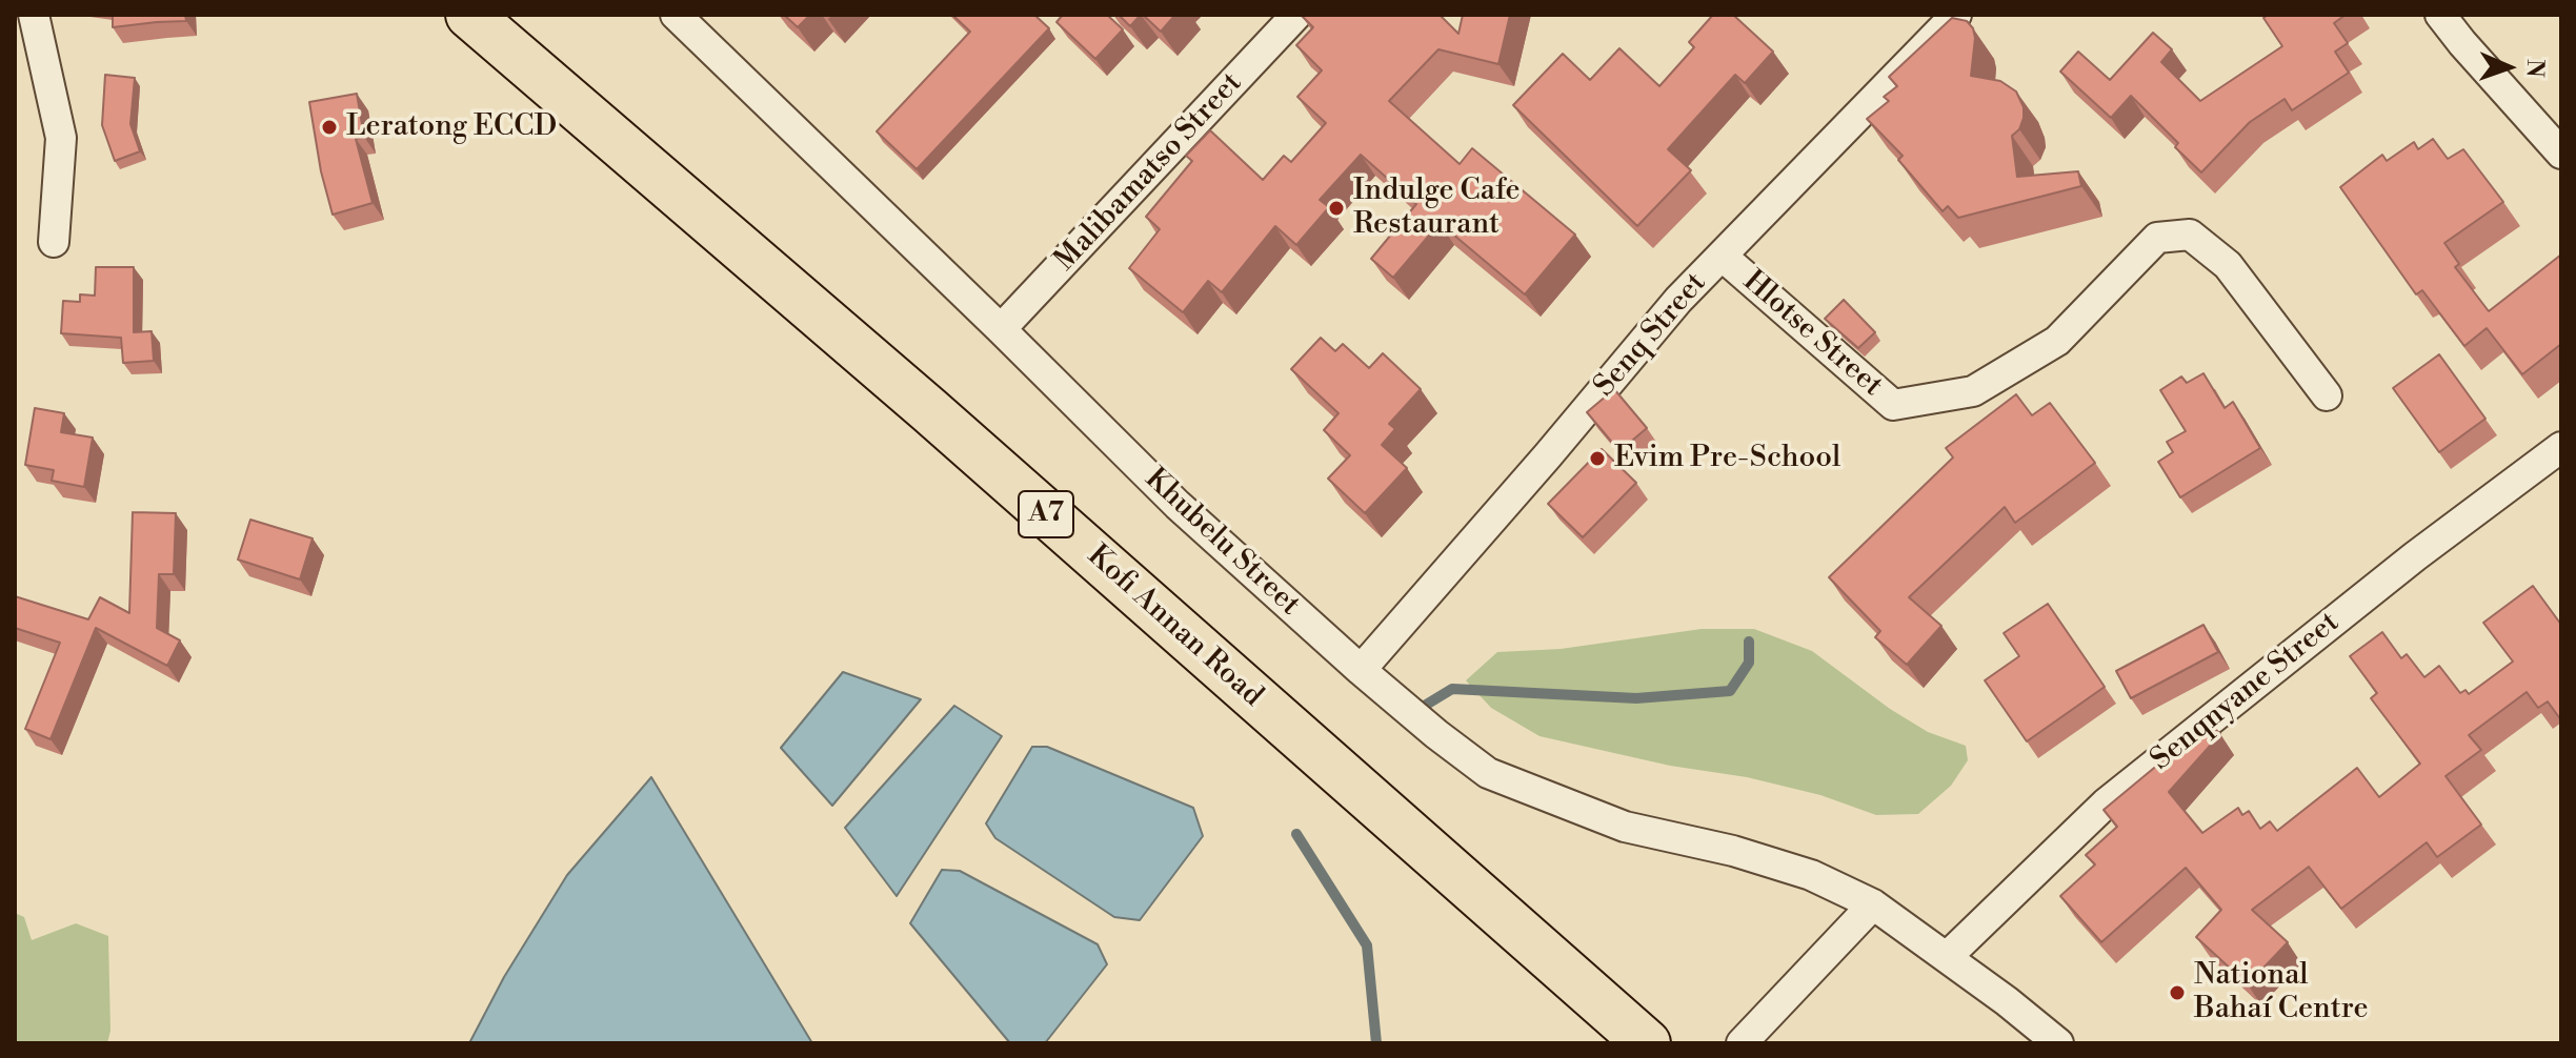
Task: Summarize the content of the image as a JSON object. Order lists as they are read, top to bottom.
{
  "streets": {
    "main road": ["A7", "Kofi Annan Road"],
    "street": [
      "Malibamatso Street",
      "Hlotse Street",
      "Senq Street",
      "Khubelu Street",
      "Senqnyane Street"
    ]
  },
  "crossings": [
    ["Malibamatso Street", "Khubelu Street"],
    ["Hlotse Street", "Senq Street"],
    ["Senq Street", "Khubelu Street"],
    ["Khubelu Street", "Senqnyane Street"]
  ],
  "places": [
    "Leratong ECCD",
    "Indulge Cafe Restaurant",
    "Evim Pre-School",
    "National Bahaí Centre"
  ],
  "north": "right"
}
